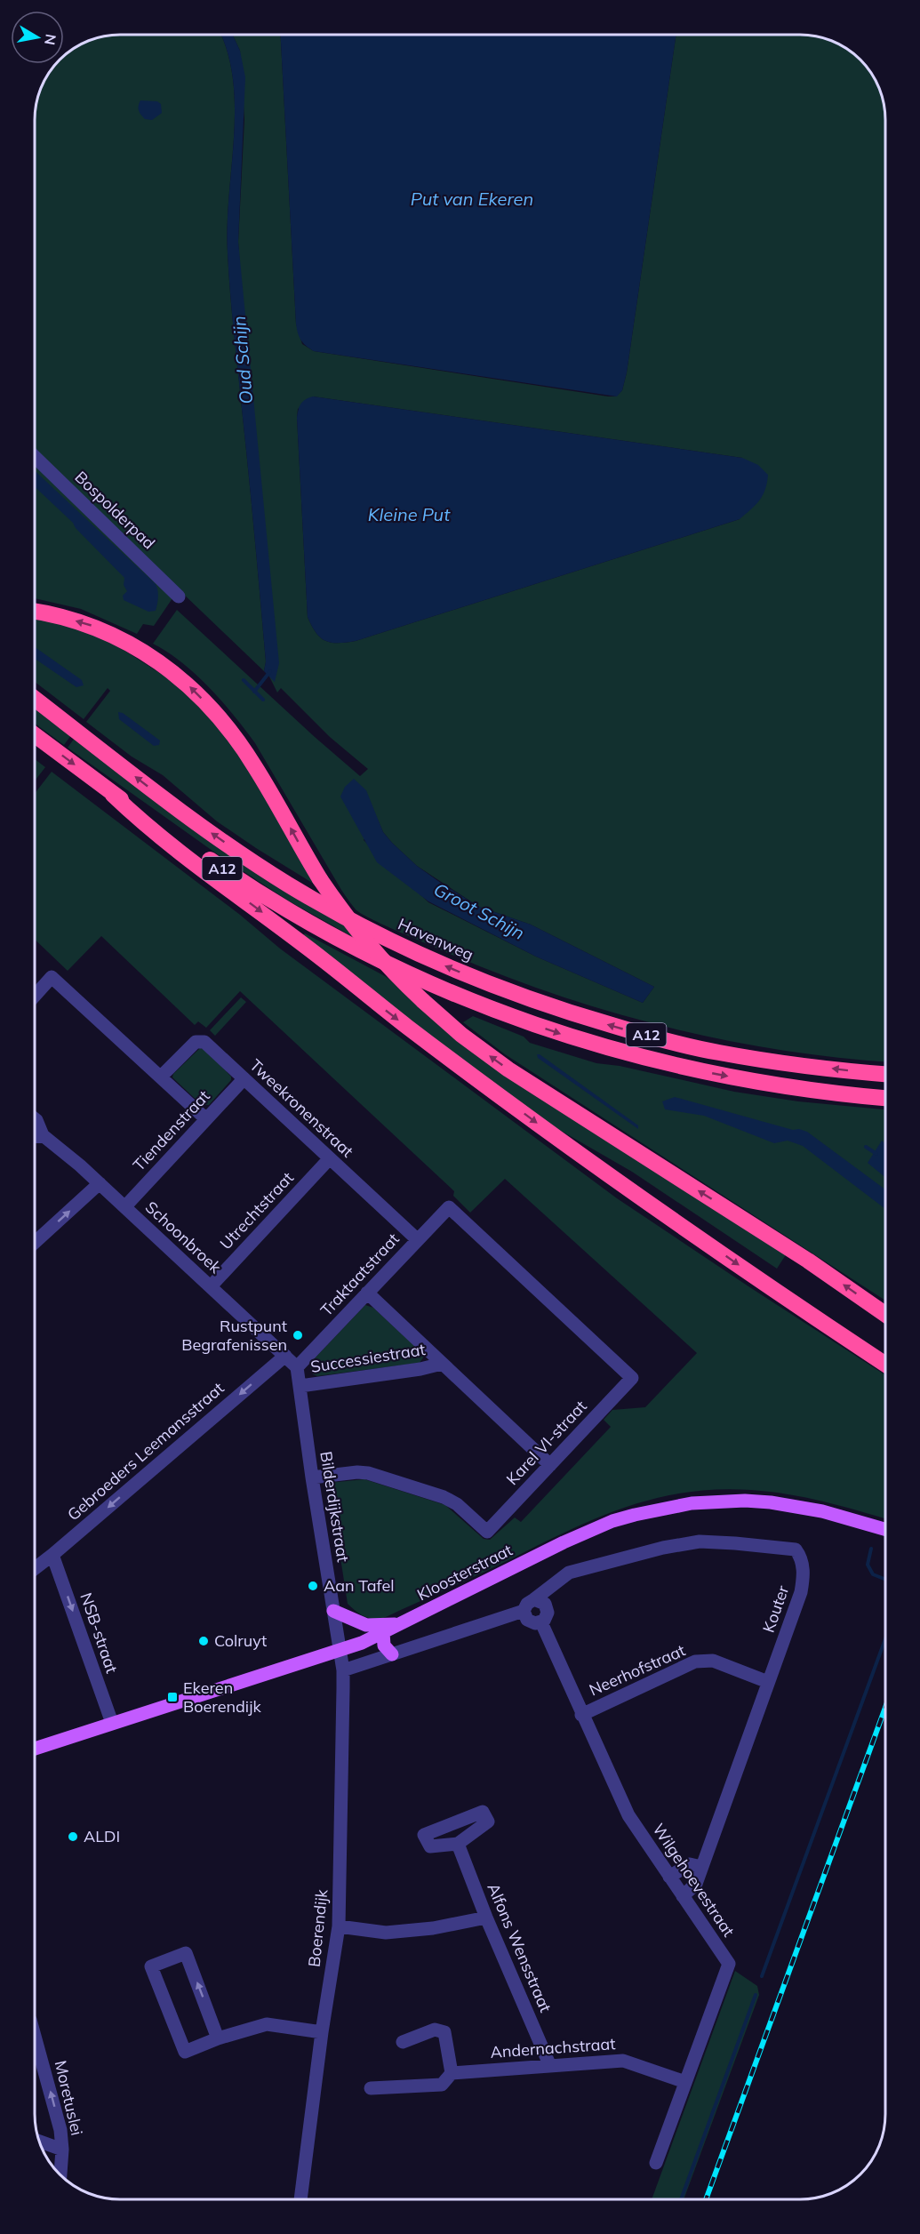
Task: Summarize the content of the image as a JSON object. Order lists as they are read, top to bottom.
{
  "streets": {
    "highway": ["A12", "Havenweg"],
    "main road": ["Kloosterstraat"],
    "street": [
      "Bospolderpad",
      "Tweekronenstraat",
      "Tiendenstraat",
      "Utrechtstraat",
      "Schoonbroek",
      "Traktaatstraat",
      "Successiestraat",
      "Karel VI-straat",
      "Gebroeders Leemansstraat",
      "Bilderdijkstraat",
      "Kouter",
      "NSB-straat",
      "Neerhofstraat",
      "Wilgehoevestraat",
      "Boerendijk",
      "Alfons Wensstraat",
      "Andernachstraat",
      "Moretuslei"
    ]
  },
  "crossings": [
    ["Tweekronenstraat", "Tiendenstraat"],
    ["Tweekronenstraat", "Utrechtstraat"],
    ["Tweekronenstraat", "Traktaatstraat"],
    ["Tiendenstraat", "Schoonbroek"],
    ["Utrechtstraat", "Schoonbroek"],
    ["Schoonbroek", "Traktaatstraat"],
    ["Schoonbroek", "Gebroeders Leemansstraat"],
    ["Schoonbroek", "Bilderdijkstraat"],
    ["Traktaatstraat", "Successiestraat"],
    ["Traktaatstraat", "Karel VI-straat"],
    ["Traktaatstraat", "Bilderdijkstraat"],
    ["Successiestraat", "Karel VI-straat"],
    ["Successiestraat", "Bilderdijkstraat"],
    ["Karel VI-straat", "Bilderdijkstraat"],
    ["Gebroeders Leemansstraat", "NSB-straat"],
    ["Bilderdijkstraat", "Kloosterstraat"],
    ["Bilderdijkstraat", "Boerendijk"],
    ["Kloosterstraat", "NSB-straat"],
    ["Kloosterstraat", "Boerendijk"],
    ["Kouter", "Neerhofstraat"],
    ["Kouter", "Wilgehoevestraat"],
    ["Neerhofstraat", "Wilgehoevestraat"],
    ["Wilgehoevestraat", "Andernachstraat"],
    ["Alfons Wensstraat", "Andernachstraat"]
  ],
  "one_way": ["Gebroeders Leemansstraat", "NSB-straat", "Moretuslei"],
  "water": [
    "Put van Ekeren",
    "Oud Schijn",
    "Kleine Put",
    "Groot Schijn"
  ],
  "places": {
    "other": [
      "Rustpunt Begrafenissen",
      "Aan Tafel",
      "Colruyt",
      "ALDI"
    ],
    "transit": ["Ekeren Boerendijk"]
  },
  "north": "right"
}
